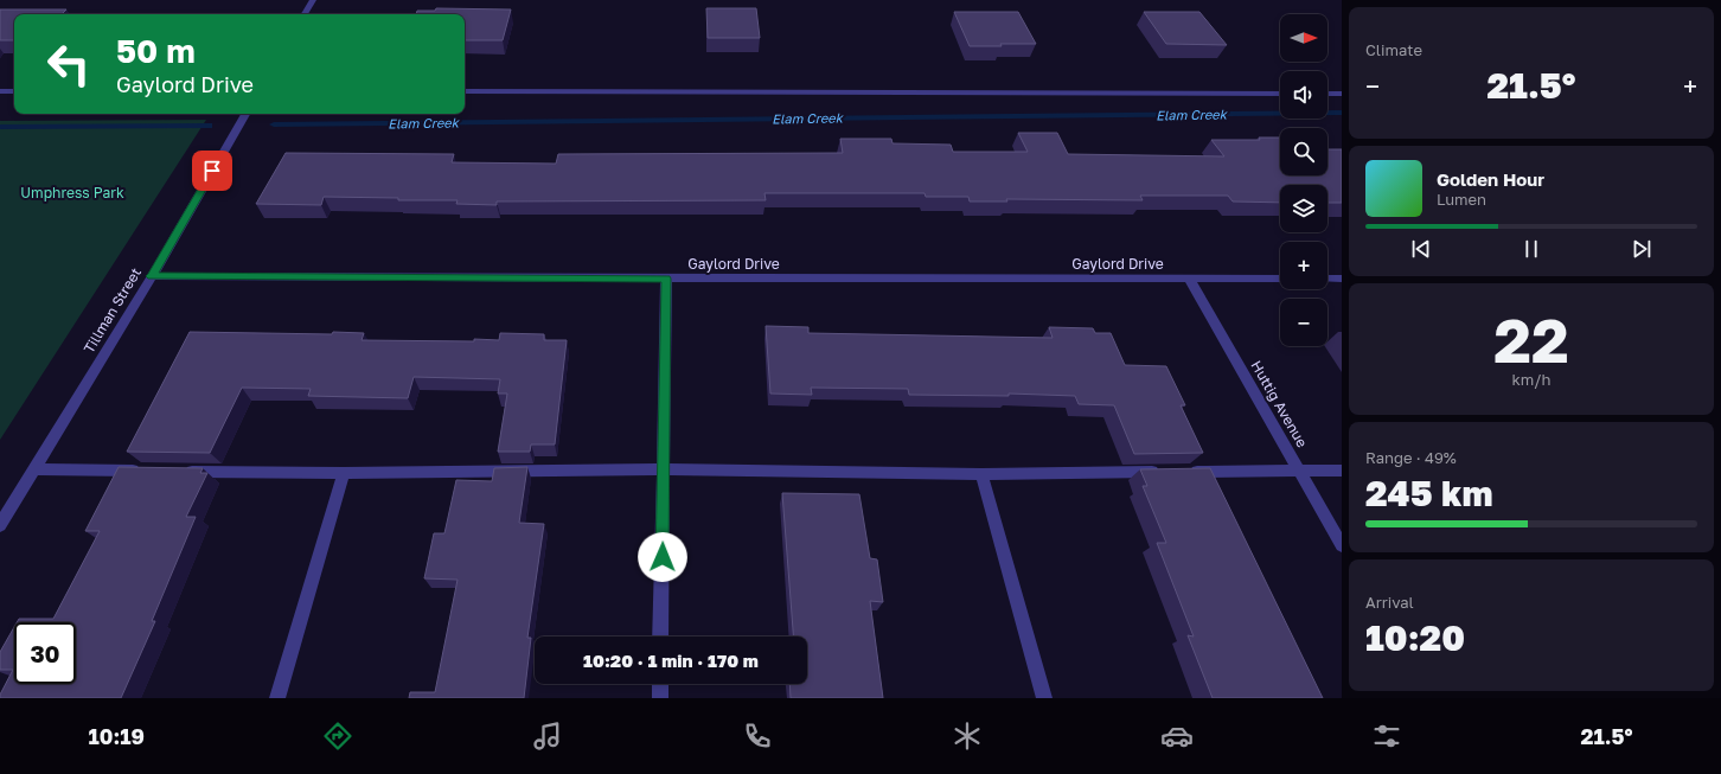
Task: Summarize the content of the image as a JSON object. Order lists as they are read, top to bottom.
{
  "streets": {
    "street": ["Gaylord Drive", "Tillman Street", "Huttig Avenue"]
  },
  "crossings": [
    ["Gaylord Drive", "Tillman Street"],
    ["Gaylord Drive", "Huttig Avenue"]
  ],
  "water": ["Elam Creek"],
  "parks": ["Umphress Park"],
  "north": "right",
  "page": {
    "tile": [
      "Climate",
      ["22", "km/h"],
      ["Range · 49%", "245 km"],
      ["Arrival", "10:20"]
    ],
    "map_buttons": ["+", "−"],
    "turn": ["50 m", "Gaylord Drive"],
    "heat": ["−", "21.5°", "+"],
    "song": ["Golden Hour", "Lumen"],
    "limit": "30",
    "trip": "10:20 · 1 min · 170 m",
    "tabs": ["10:19", "21.5°"]
  }
}
